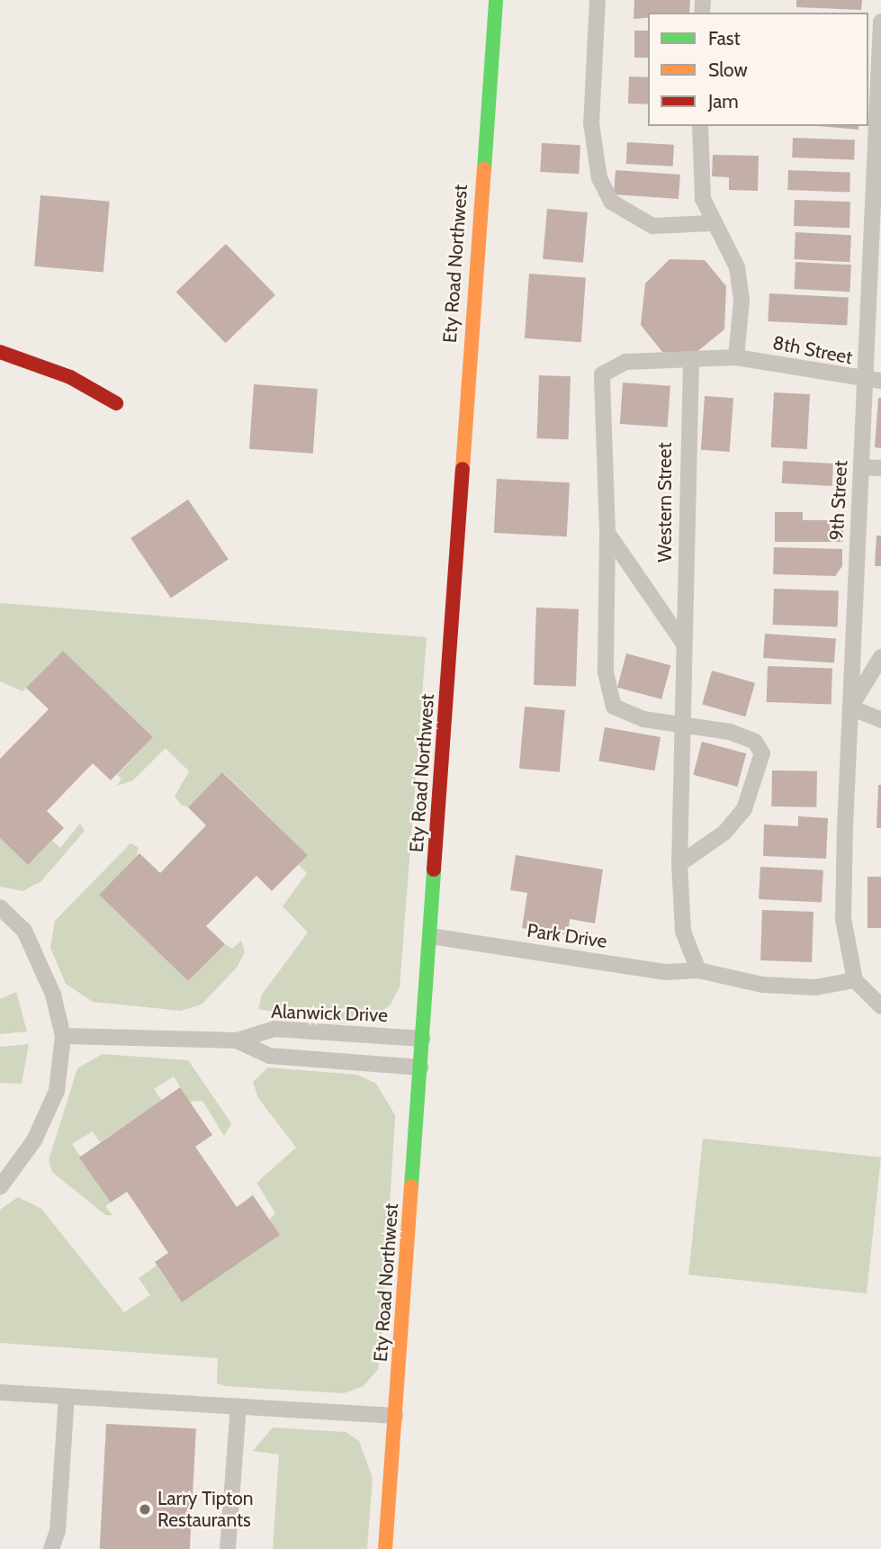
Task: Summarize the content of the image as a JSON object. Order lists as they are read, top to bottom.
{
  "streets": {
    "street": ["Ety Road Northwest"],
    "lane": [
      "8th Street",
      "9th Street",
      "Western Street",
      "Park Drive",
      "Alanwick Drive"
    ]
  },
  "crossings": [
    ["Ety Road Northwest", "Park Drive"],
    ["Ety Road Northwest", "Alanwick Drive"],
    ["8th Street", "9th Street"],
    ["Western Street", "Park Drive"]
  ],
  "places": ["Larry Tipton Restaurants"],
  "legend": ["Fast", "Slow", "Jam"]
}
